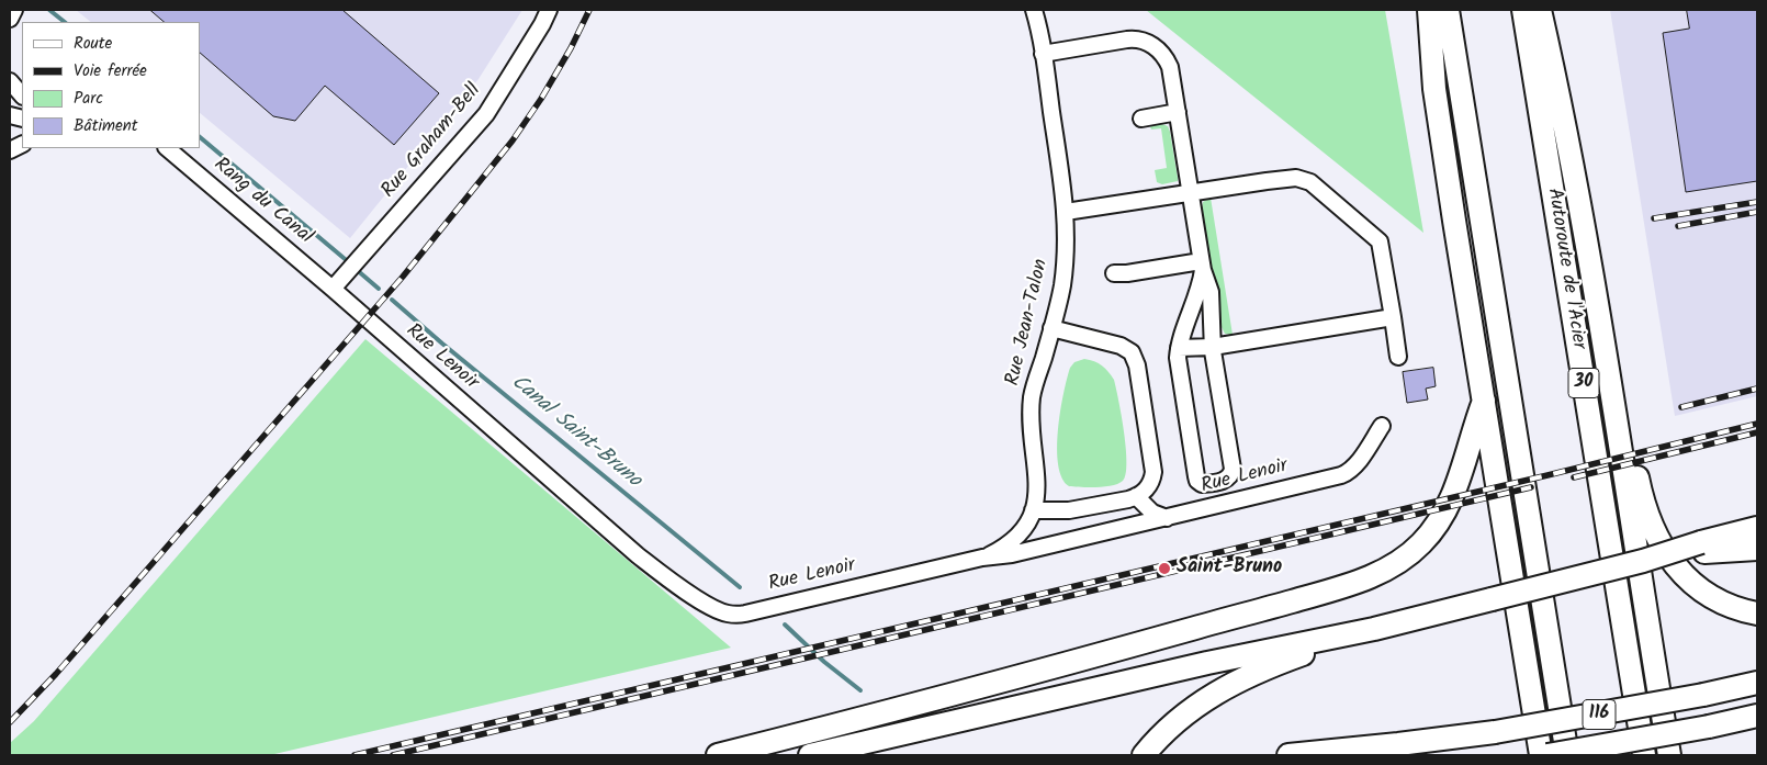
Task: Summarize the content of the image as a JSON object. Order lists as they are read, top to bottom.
{
  "streets": {
    "highway": ["Autoroute de l'Acier", "30", "116"],
    "street": [
      "Rue Graham-Bell",
      "Rang du Canal",
      "Rue Jean-Talon",
      "Rue Lenoir"
    ]
  },
  "crossings": [
    ["Rue Graham-Bell", "Rang du Canal"],
    ["Rue Graham-Bell", "Rue Lenoir"],
    ["Rang du Canal", "Rue Lenoir"],
    ["Rue Jean-Talon", "Rue Lenoir"]
  ],
  "water": ["Canal Saint-Bruno"],
  "places": ["Saint-Bruno"],
  "legend": [
    "Route",
    "Voie ferrée",
    "Parc",
    "Bâtiment"
  ]
}
